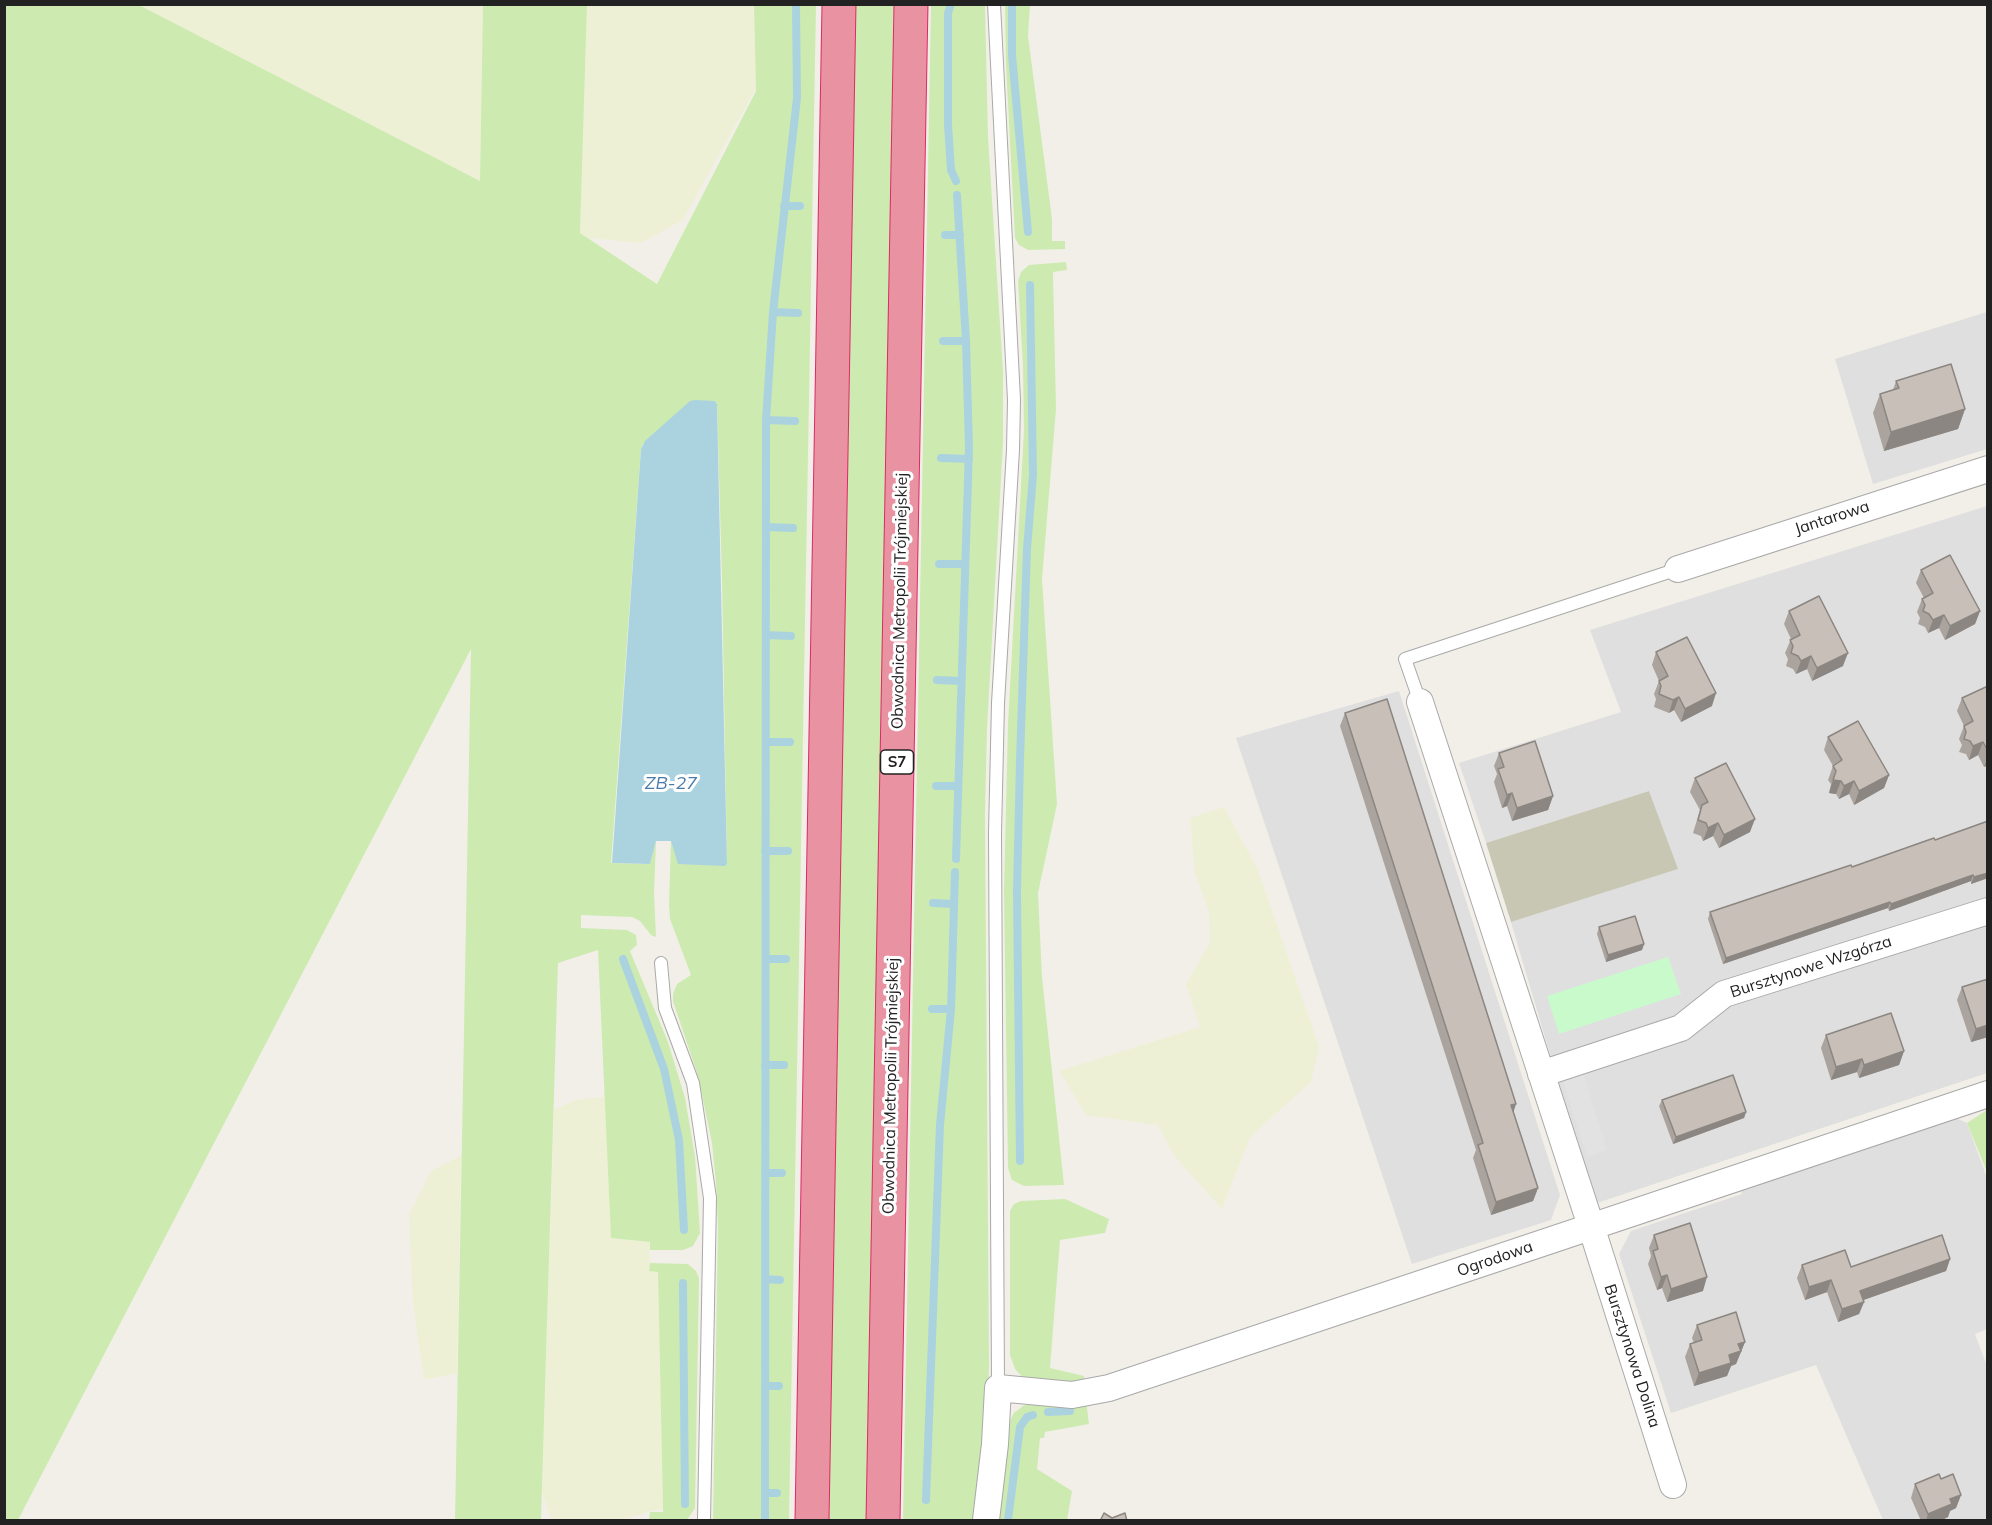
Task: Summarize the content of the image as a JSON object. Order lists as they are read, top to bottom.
{
  "streets": {
    "highway": ["Obwodnica Metropolii Trójmiejskiej", "S7"],
    "street": [
      "Jantarowa",
      "Bursztynowe Wzgórza",
      "Ogrodowa",
      "Bursztynowa Dolina"
    ]
  },
  "crossings": [
    ["Ogrodowa", "Bursztynowa Dolina"]
  ],
  "water": ["ZB-27"]
}
